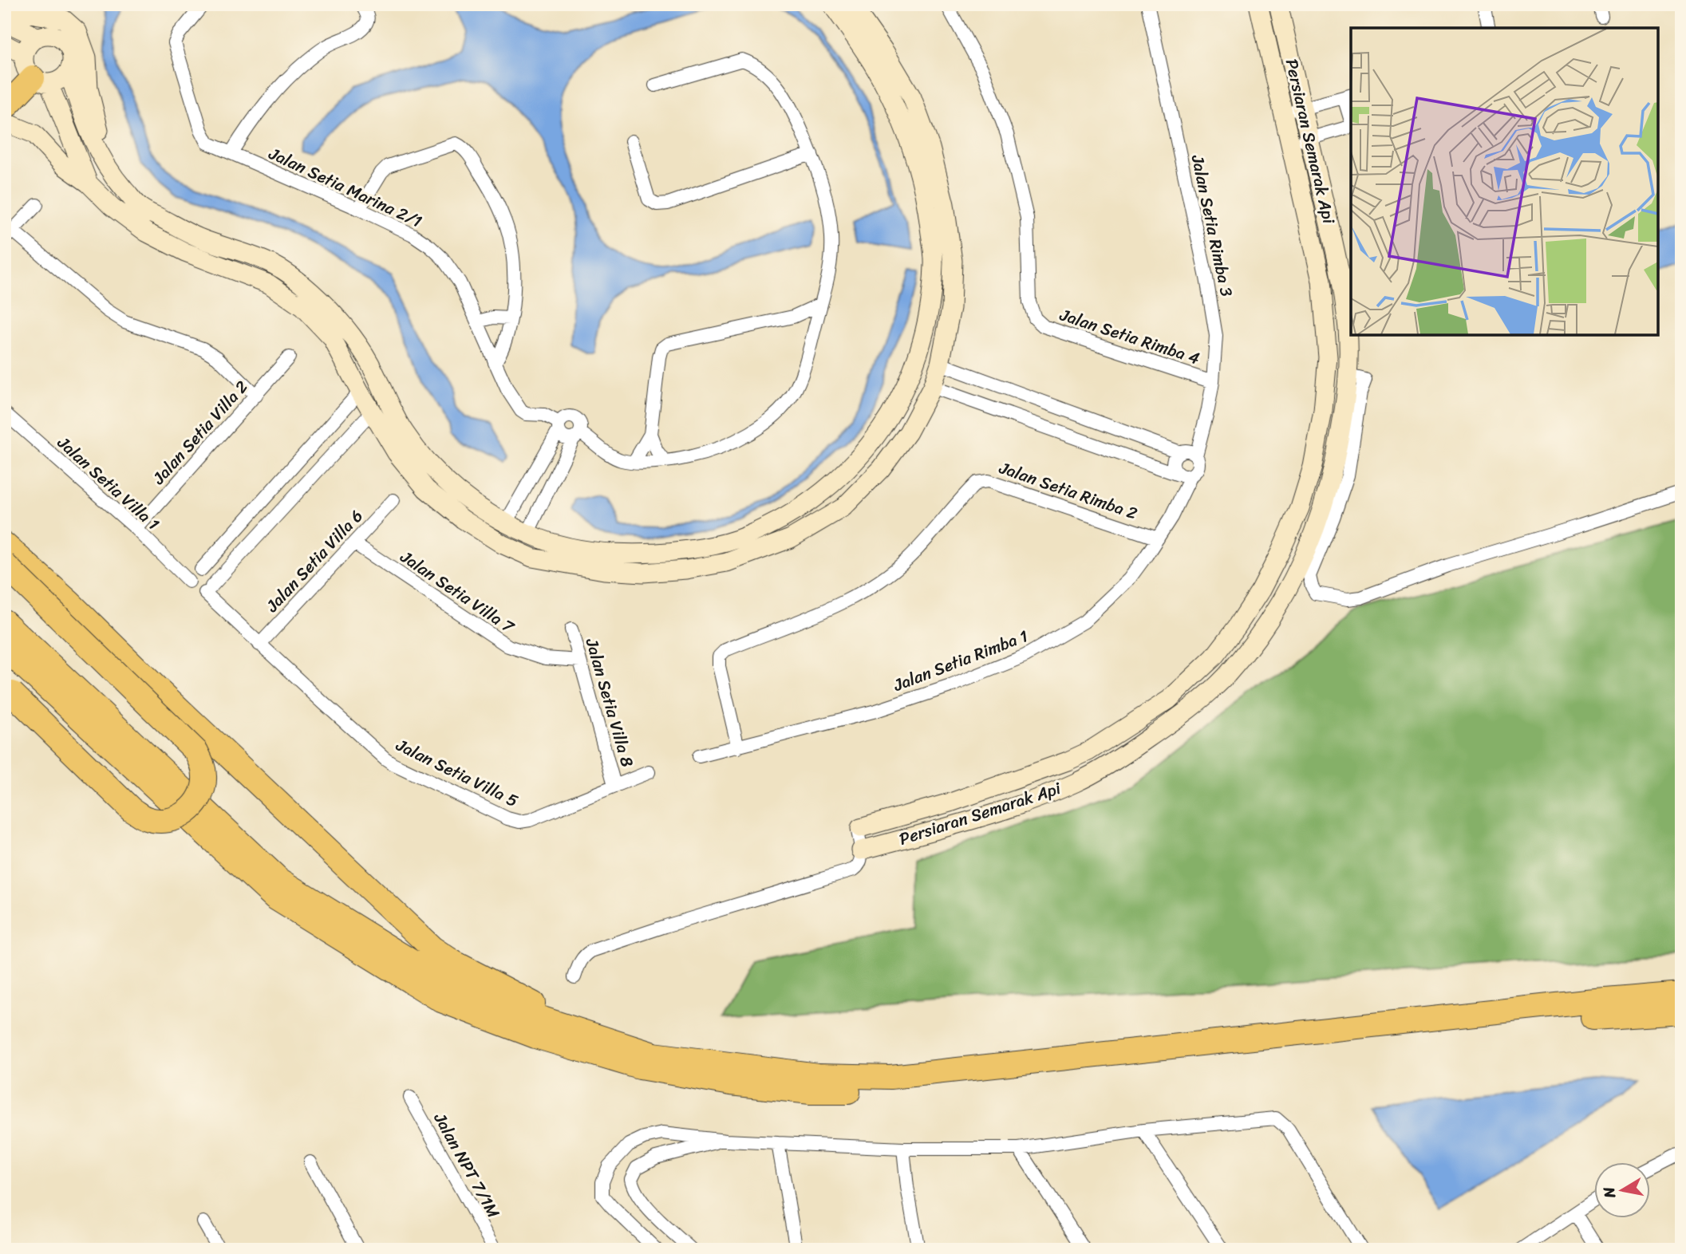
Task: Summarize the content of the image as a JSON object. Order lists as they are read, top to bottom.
{
  "streets": {
    "street": [
      "Persiaran Semarak Api",
      "Jalan Setia Marina 2/1",
      "Jalan Setia Rimba 3",
      "Jalan Setia Rimba 4",
      "Jalan Setia Villa 2",
      "Jalan Setia Villa 1",
      "Jalan Setia Rimba 2",
      "Jalan Setia Villa 6",
      "Jalan Setia Villa 7",
      "Jalan Setia Rimba 1",
      "Jalan Setia Villa 8",
      "Jalan Setia Villa 5",
      "Jalan NPT 7/1M"
    ]
  },
  "crossings": [
    ["Jalan Setia Rimba 3", "Jalan Setia Rimba 4"],
    ["Jalan Setia Rimba 3", "Jalan Setia Rimba 1"],
    ["Jalan Setia Villa 2", "Jalan Setia Villa 1"],
    ["Jalan Setia Villa 1", "Jalan Setia Villa 5"],
    ["Jalan Setia Rimba 2", "Jalan Setia Rimba 1"],
    ["Jalan Setia Villa 6", "Jalan Setia Villa 7"],
    ["Jalan Setia Villa 6", "Jalan Setia Villa 5"],
    ["Jalan Setia Villa 7", "Jalan Setia Villa 8"],
    ["Jalan Setia Villa 8", "Jalan Setia Villa 5"]
  ],
  "north": "left"
}
